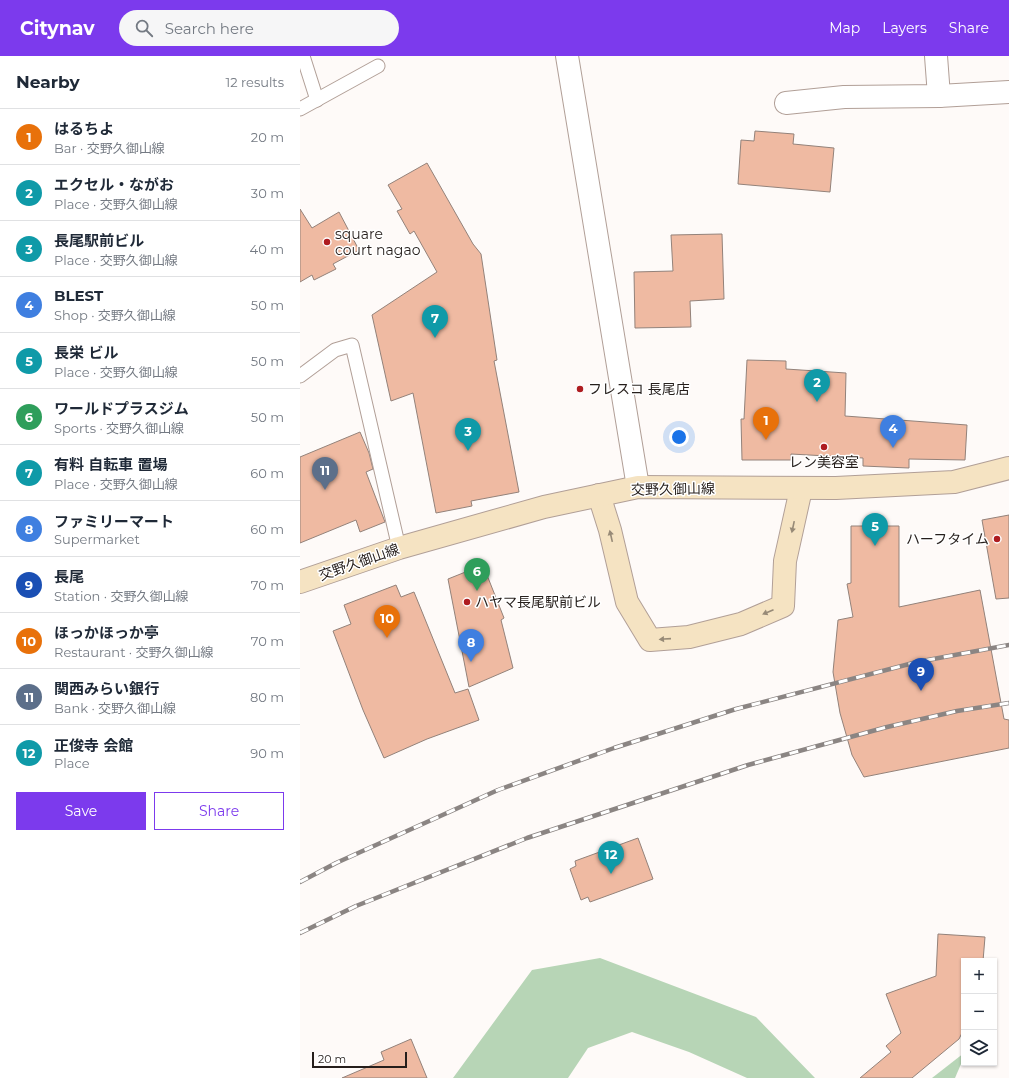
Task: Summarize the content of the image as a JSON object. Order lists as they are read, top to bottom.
{
  "streets": {
    "main road": ["交野久御山線"]
  },
  "places": [
    "square court nagao",
    "フレスコ 長尾店",
    "レン美容室",
    "ハーフタイム",
    "ハヤマ長尾駅前ビル"
  ],
  "scale_bar": "20 m",
  "page": {
    "header": "Citynav",
    "search": "Search here",
    "nav": ["Map", "Layers", "Share"],
    "heading": ["Nearby", "12 results"],
    "list": [
      {
        "mark": "1",
        "name": "はるちよ",
        "note": "Bar · 交野久御山線",
        "value": "20 m"
      },
      {
        "mark": "2",
        "name": "エクセル・ながお",
        "note": "Place · 交野久御山線",
        "value": "30 m"
      },
      {
        "mark": "3",
        "name": "長尾駅前ビル",
        "note": "Place · 交野久御山線",
        "value": "40 m"
      },
      {
        "mark": "4",
        "name": "BLEST",
        "note": "Shop · 交野久御山線",
        "value": "50 m"
      },
      {
        "mark": "5",
        "name": "長栄 ビル",
        "note": "Place · 交野久御山線",
        "value": "50 m"
      },
      {
        "mark": "6",
        "name": "ワールドプラスジム",
        "note": "Sports · 交野久御山線",
        "value": "50 m"
      },
      {
        "mark": "7",
        "name": "有料 自転車 置場",
        "note": "Place · 交野久御山線",
        "value": "60 m"
      },
      {
        "mark": "8",
        "name": "ファミリーマート",
        "note": "Supermarket",
        "value": "60 m"
      },
      {
        "mark": "9",
        "name": "長尾",
        "note": "Station · 交野久御山線",
        "value": "70 m"
      },
      {
        "mark": "10",
        "name": "ほっかほっか亭",
        "note": "Restaurant · 交野久御山線",
        "value": "70 m"
      },
      {
        "mark": "11",
        "name": "関西みらい銀行",
        "note": "Bank · 交野久御山線",
        "value": "80 m"
      },
      {
        "mark": "12",
        "name": "正俊寺 会館",
        "note": "Place",
        "value": "90 m"
      }
    ],
    "pins": [
      "7",
      "2",
      "1",
      "4",
      "3",
      "11",
      "5",
      "6",
      "10",
      "8",
      "9",
      "12"
    ],
    "buttons": ["Save", "Share"],
    "map_buttons": ["+", "−"],
    "scale": "20 m"
  }
}
